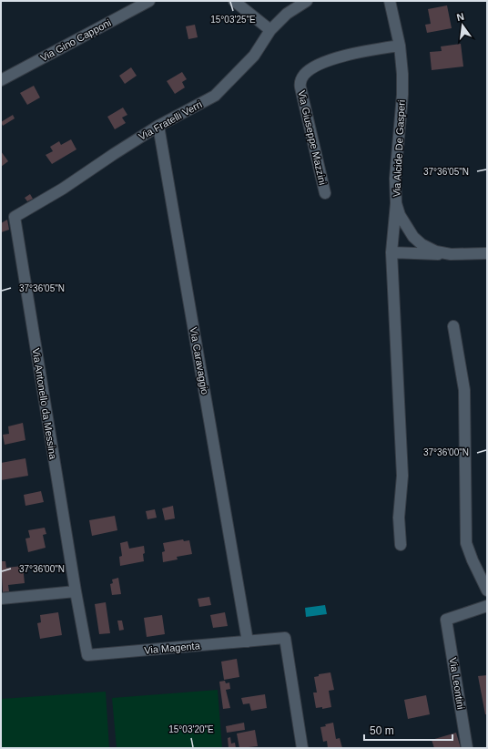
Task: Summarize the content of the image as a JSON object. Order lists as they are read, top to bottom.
{
  "streets": {
    "street": [
      "Via Gino Capponi",
      "Via Fratelli Verri",
      "Via Giuseppe Mazzini",
      "Via Alcide De Gasperi",
      "Via Caravaggio",
      "Via Antonello da Messina",
      "Via Magenta",
      "Via Leontini"
    ]
  },
  "crossings": [
    ["Via Fratelli Verri", "Via Caravaggio"],
    ["Via Fratelli Verri", "Via Antonello da Messina"],
    ["Via Giuseppe Mazzini", "Via Alcide De Gasperi"],
    ["Via Caravaggio", "Via Magenta"],
    ["Via Antonello da Messina", "Via Magenta"]
  ],
  "scale_bar": "50 m",
  "north": "top",
  "coordinates": [
    "15°03'25\"E",
    "37°36'05\"N",
    "37°36'00\"N",
    "15°03'20\"E"
  ]
}
